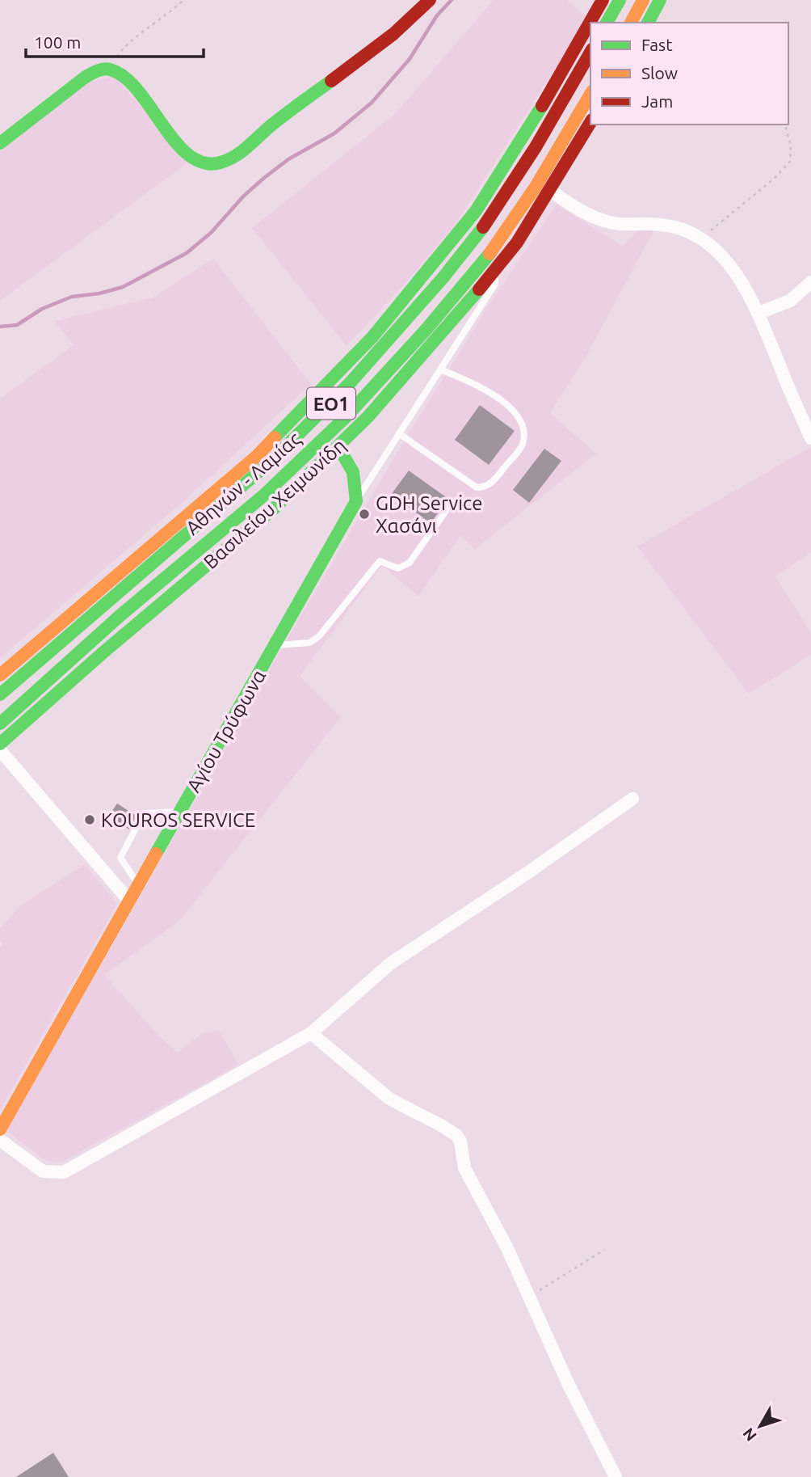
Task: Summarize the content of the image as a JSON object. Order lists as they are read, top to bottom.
{
  "streets": {
    "street": [
      "ΕΟ1",
      "Αθηνών - Λαμίας",
      "Βασιλείου Χειμωνίδη",
      "Αγίου Τρύφωνα"
    ]
  },
  "places": ["GDH Service Χασάνι", "KOUROS SERVICE"],
  "legend": ["Fast", "Slow", "Jam"],
  "scale_bar": "100 m",
  "north": "bottom left"
}
